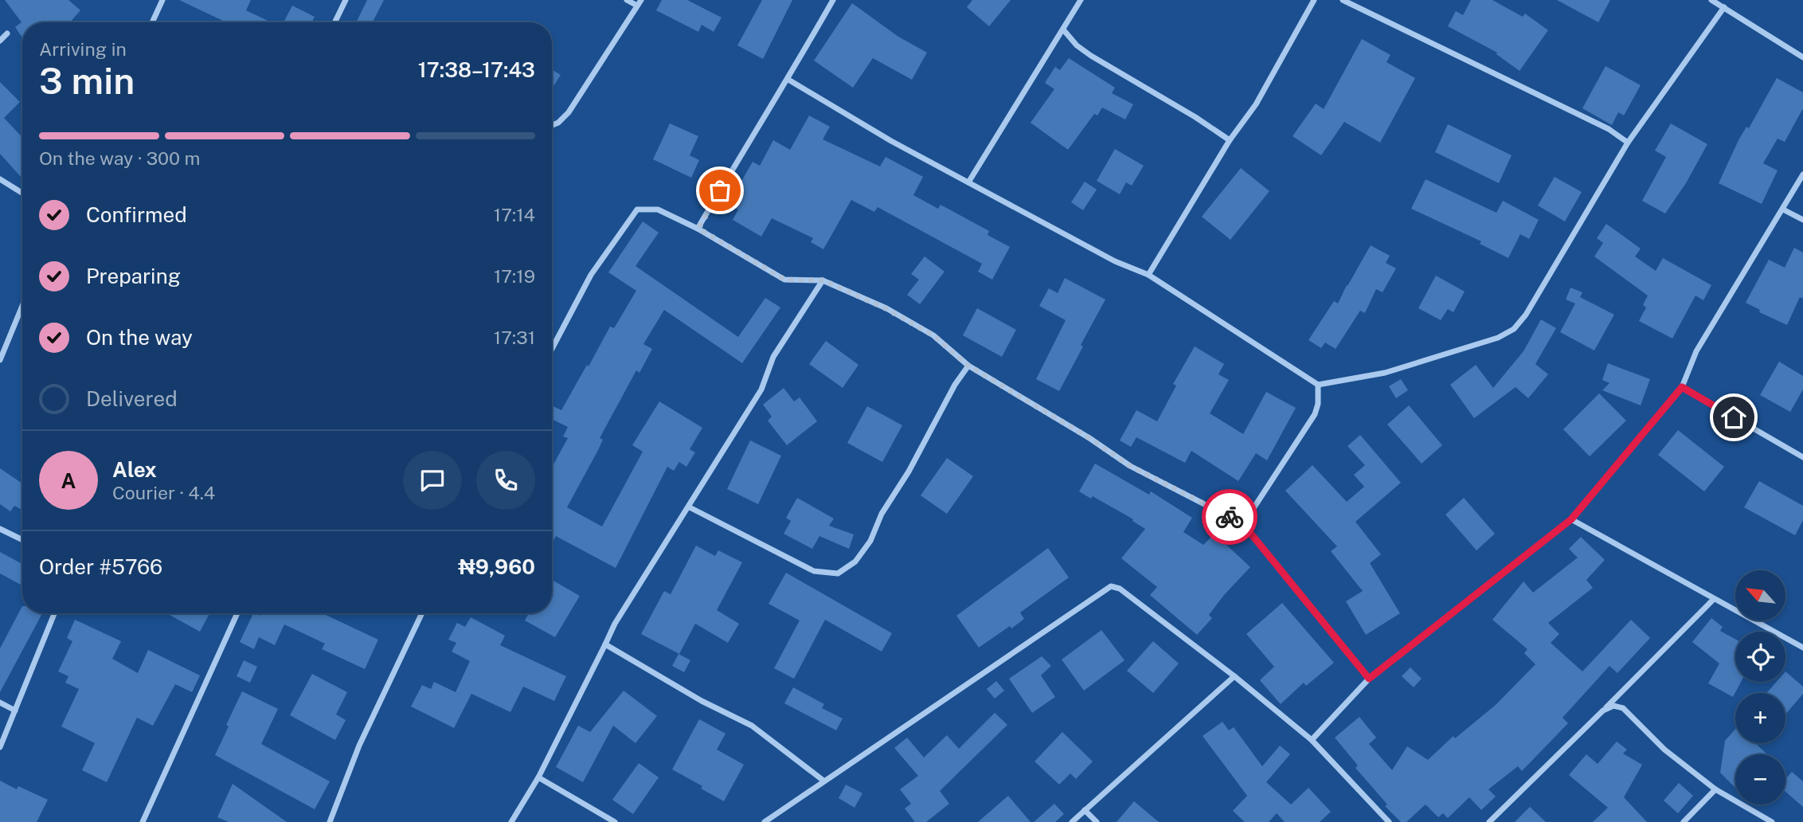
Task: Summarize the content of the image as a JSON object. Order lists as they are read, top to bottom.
{
  "north": "top left",
  "page": {
    "heading": ["3 min", "Arriving in", "17:38–17:43"],
    "panel": [
      "Alex",
      "Courier · 4.4",
      "Order #5766",
      "₦9,960"
    ],
    "bar": "On the way · 300 m",
    "list": [
      ["Confirmed", "17:14"],
      ["Preparing", "17:19"],
      ["On the way", "17:31"],
      "Delivered"
    ],
    "round": "A",
    "map_buttons": ["+", "−"]
  }
}
